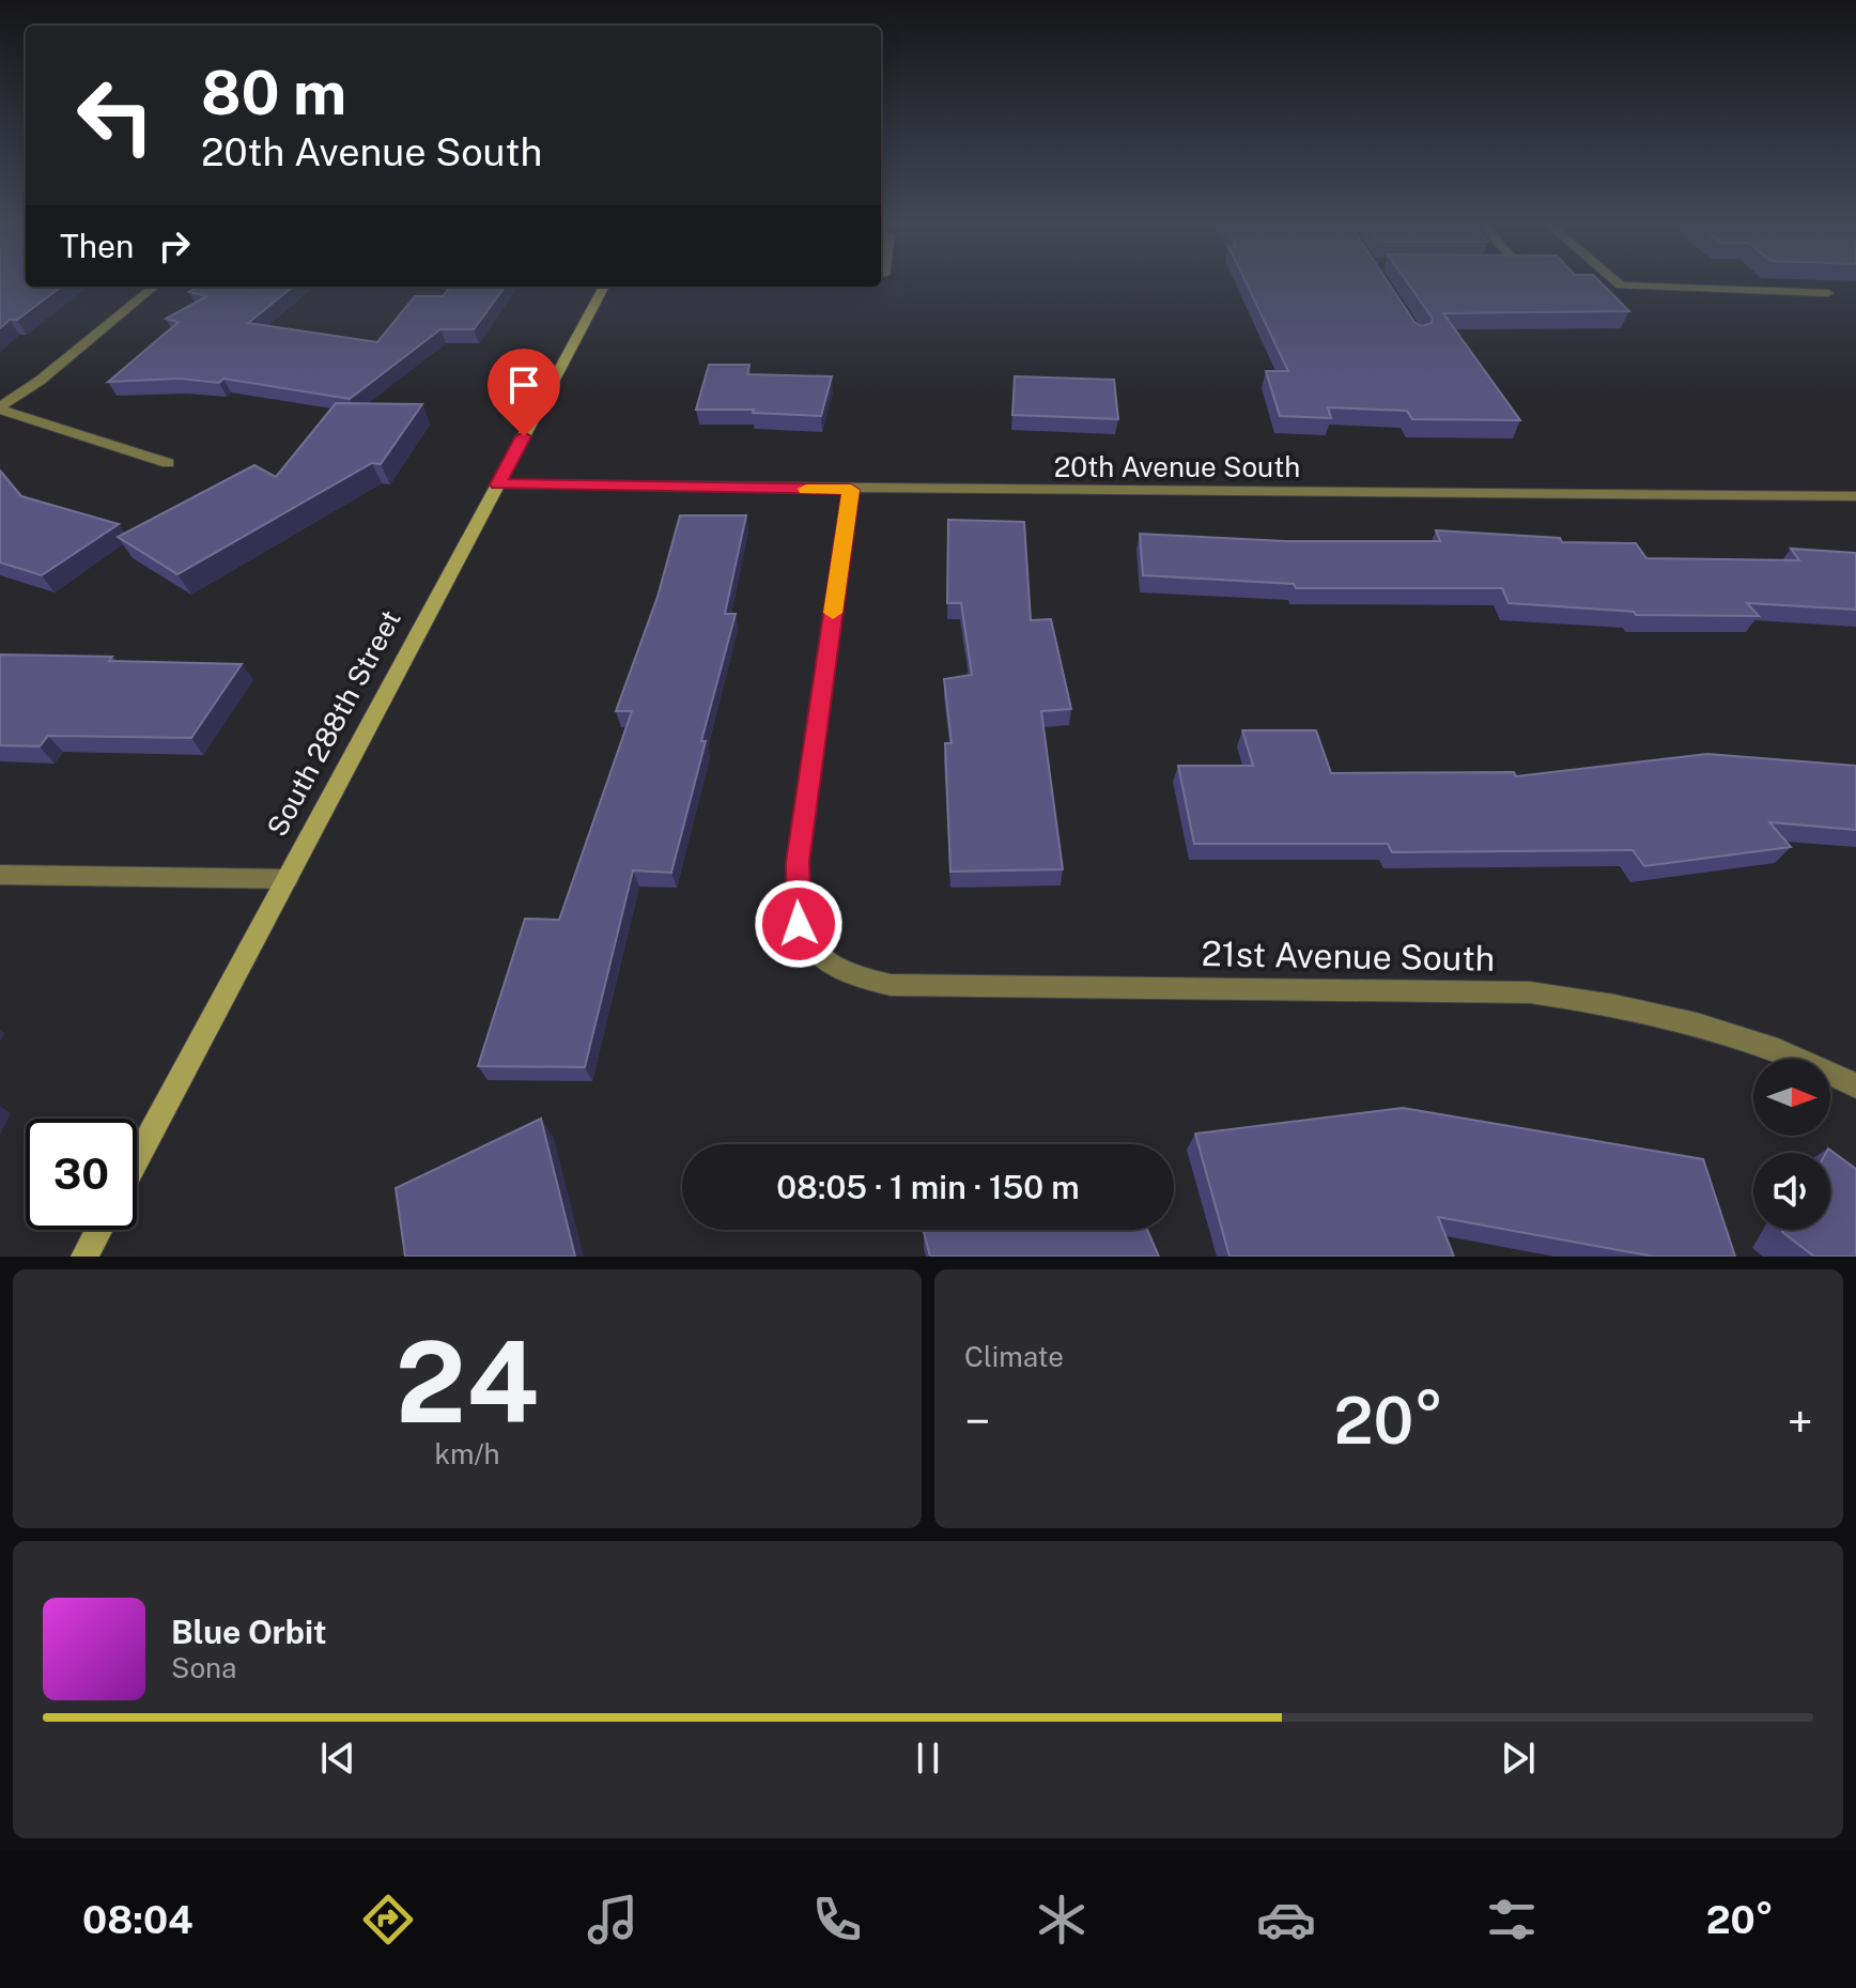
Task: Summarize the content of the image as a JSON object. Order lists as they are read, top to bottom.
{
  "streets": {
    "main road": ["South 288th Street"],
    "street": ["20th Avenue South", "21st Avenue South"]
  },
  "crossings": [
    ["20th Avenue South", "South 288th Street"],
    ["20th Avenue South", "21st Avenue South"]
  ],
  "north": "right",
  "page": {
    "turn": ["80 m", "20th Avenue South"],
    "then": "Then",
    "limit": "30",
    "trip": "08:05 · 1 min · 150 m",
    "tile": [
      ["24", "km/h"],
      "Climate"
    ],
    "heat": ["−", "20°", "+"],
    "song": ["Blue Orbit", "Sona"],
    "tabs": ["08:04", "20°"]
  }
}
